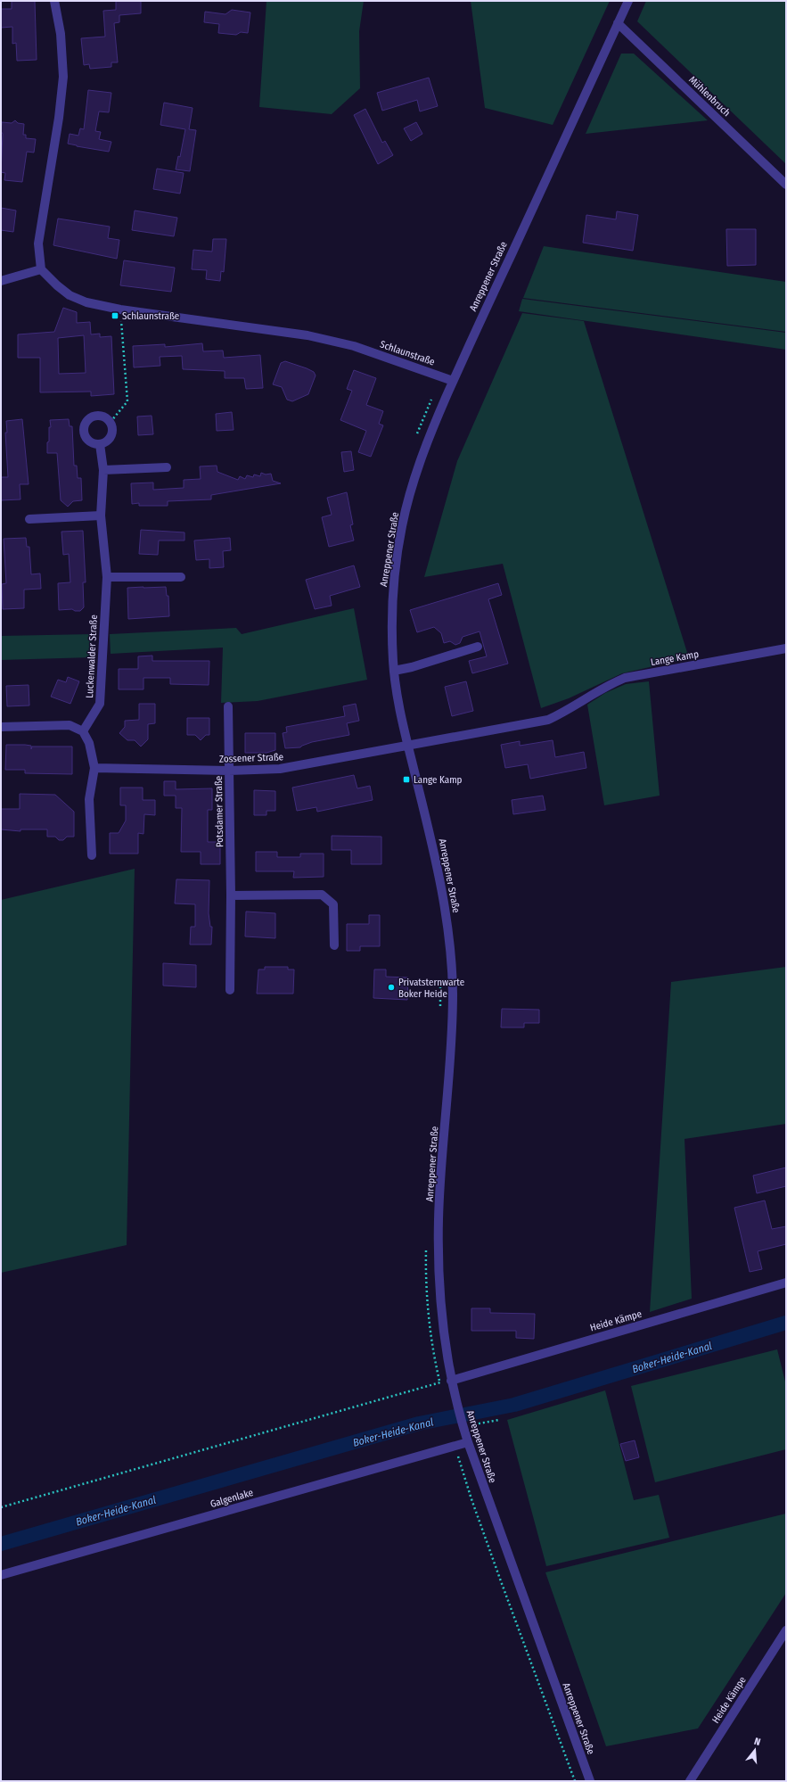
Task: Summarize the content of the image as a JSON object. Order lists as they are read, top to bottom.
{
  "streets": {
    "street": [
      "Mühlenbruch",
      "Anreppener Straße",
      "Schlaunstraße",
      "Luckenwalder Straße",
      "Lange Kamp",
      "Zossener Straße",
      "Potsdamer Straße",
      "Heide Kämpe",
      "Galgenlake"
    ]
  },
  "crossings": [
    ["Mühlenbruch", "Anreppener Straße"],
    ["Anreppener Straße", "Schlaunstraße"],
    ["Anreppener Straße", "Lange Kamp"],
    ["Anreppener Straße", "Zossener Straße"],
    ["Anreppener Straße", "Heide Kämpe"],
    ["Anreppener Straße", "Galgenlake"],
    ["Lange Kamp", "Zossener Straße"],
    ["Zossener Straße", "Potsdamer Straße"]
  ],
  "water": ["Boker-Heide-Kanal"],
  "places": {
    "transit": ["Schlaunstraße", "Lange Kamp"],
    "other": ["Privatsternwarte Boker Heide"]
  },
  "north": "top"
}
